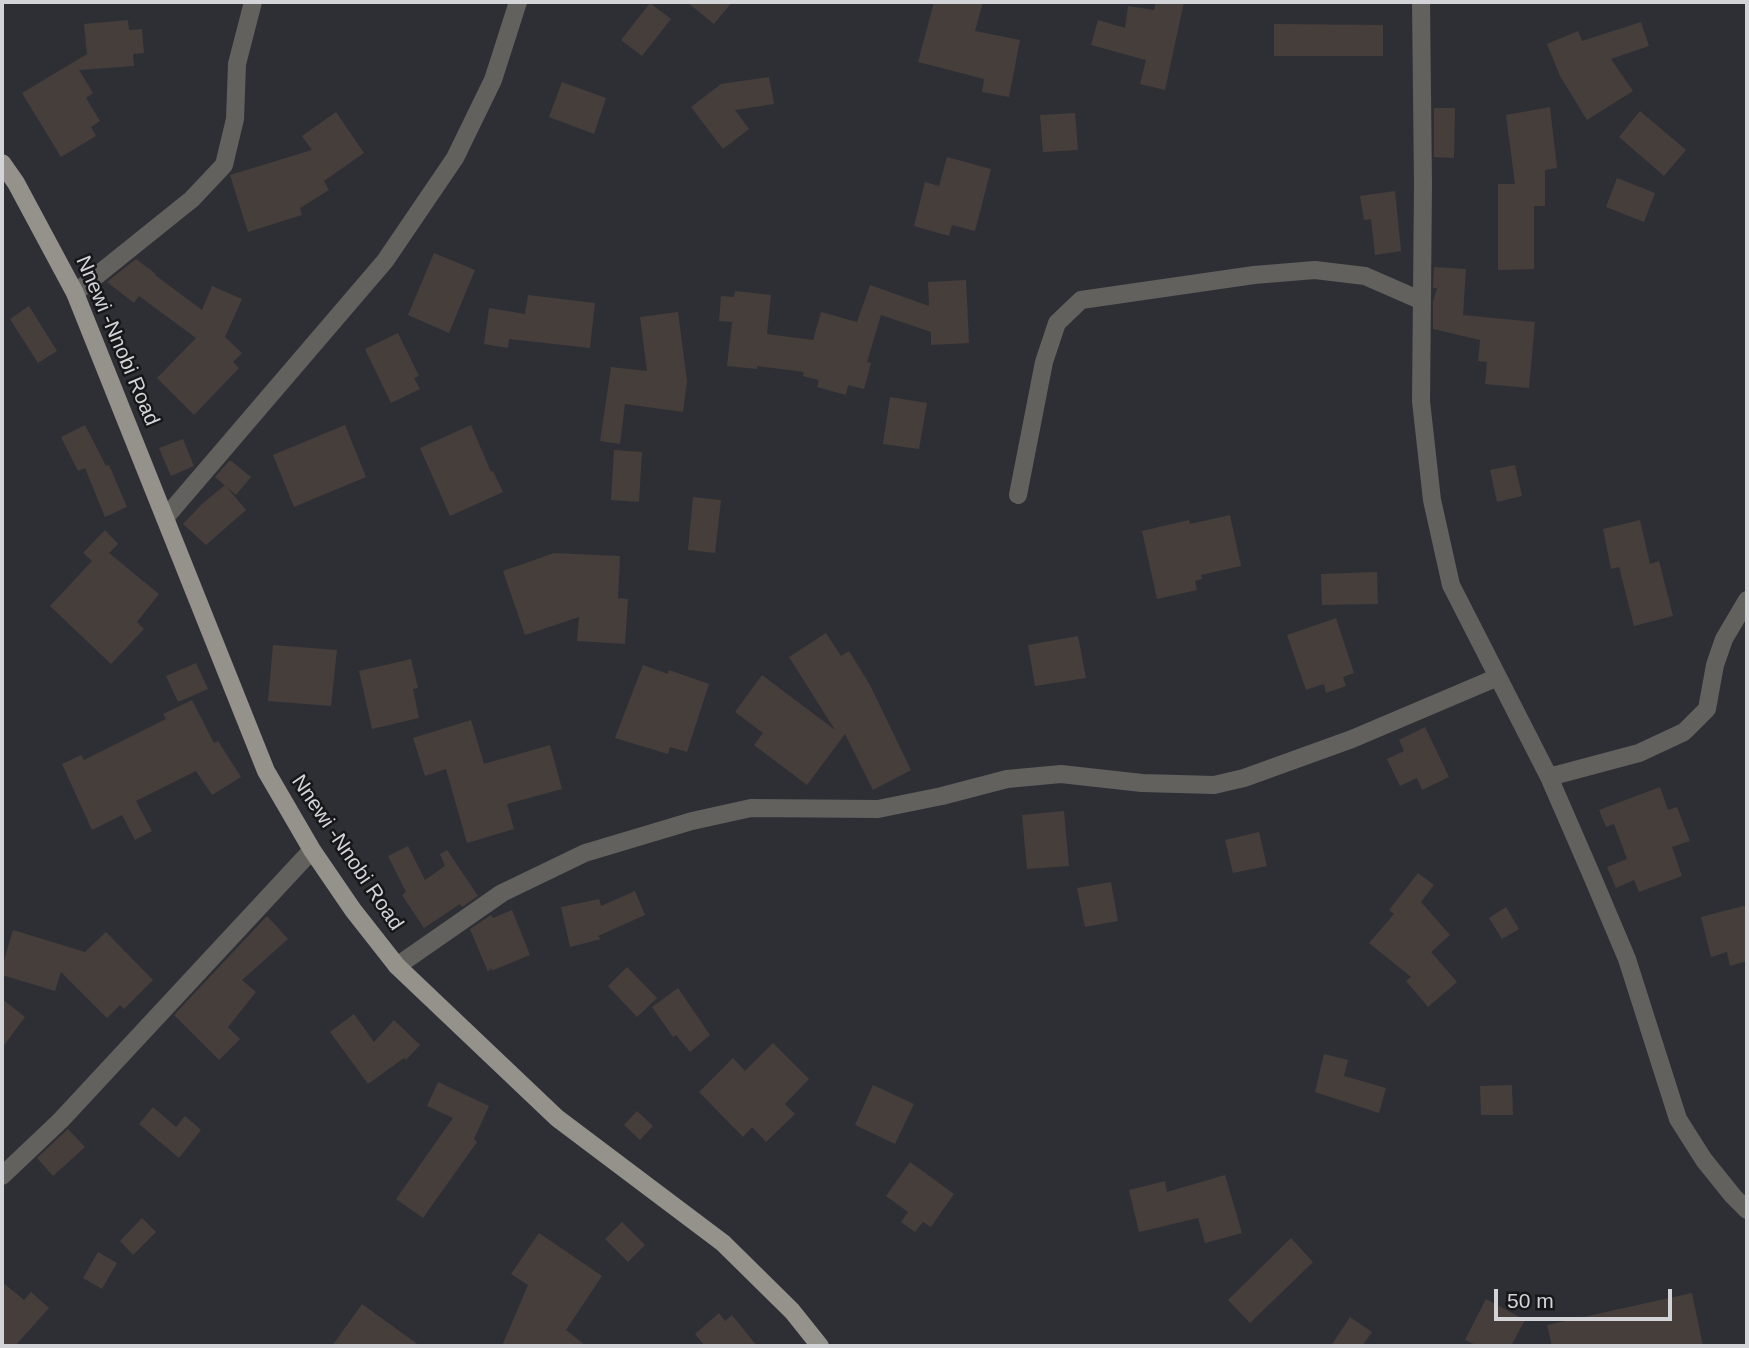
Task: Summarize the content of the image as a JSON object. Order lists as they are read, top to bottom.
{
  "streets": {
    "main road": ["Nnewi -Nnobi Road"]
  },
  "scale_bar": "50 m"
}
